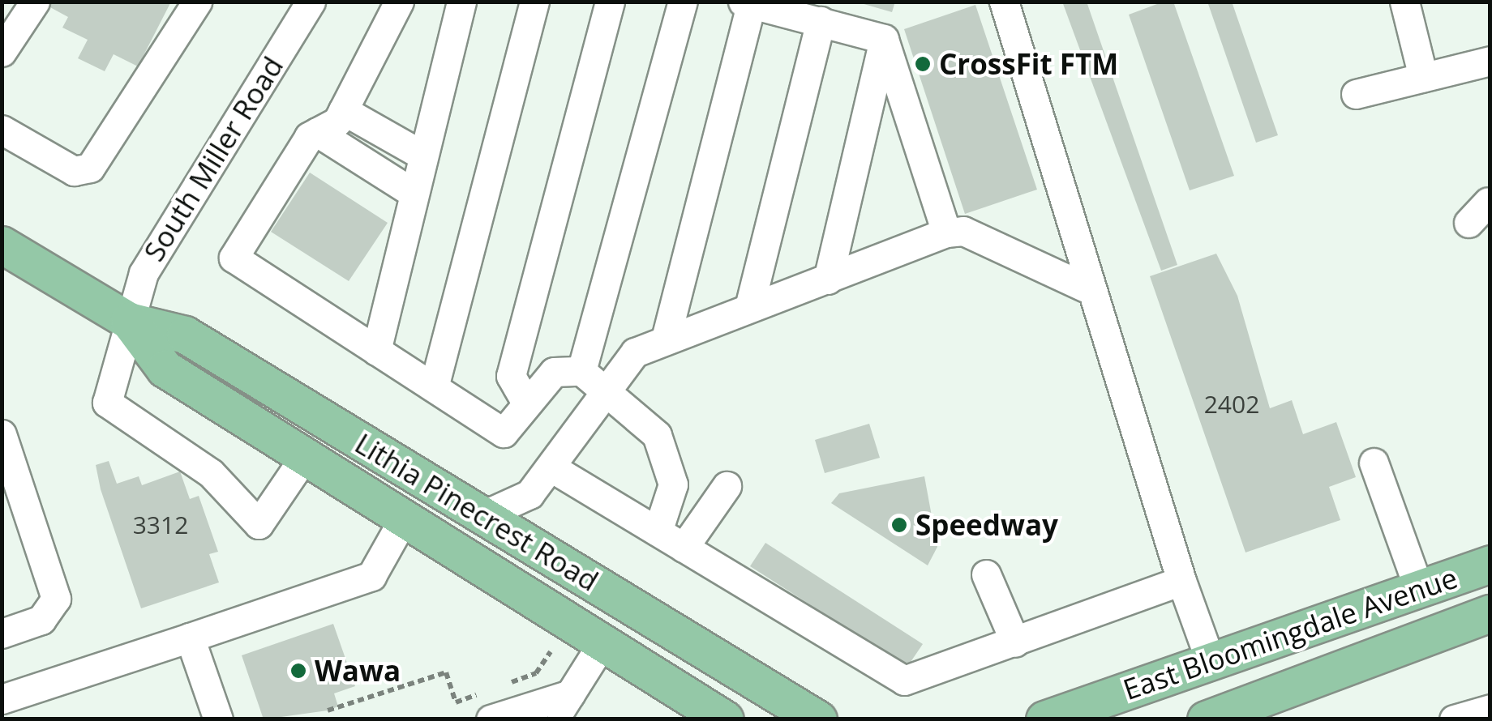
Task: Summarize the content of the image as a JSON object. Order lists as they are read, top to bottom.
{
  "streets": {
    "main road": ["Lithia Pinecrest Road", "East Bloomingdale Avenue"],
    "street": ["South Miller Road"]
  },
  "crossings": [
    ["South Miller Road", "Lithia Pinecrest Road"]
  ],
  "places": ["CrossFit FTM", "Speedway", "Wawa"],
  "house_numbers": ["2402", "3312"]
}
